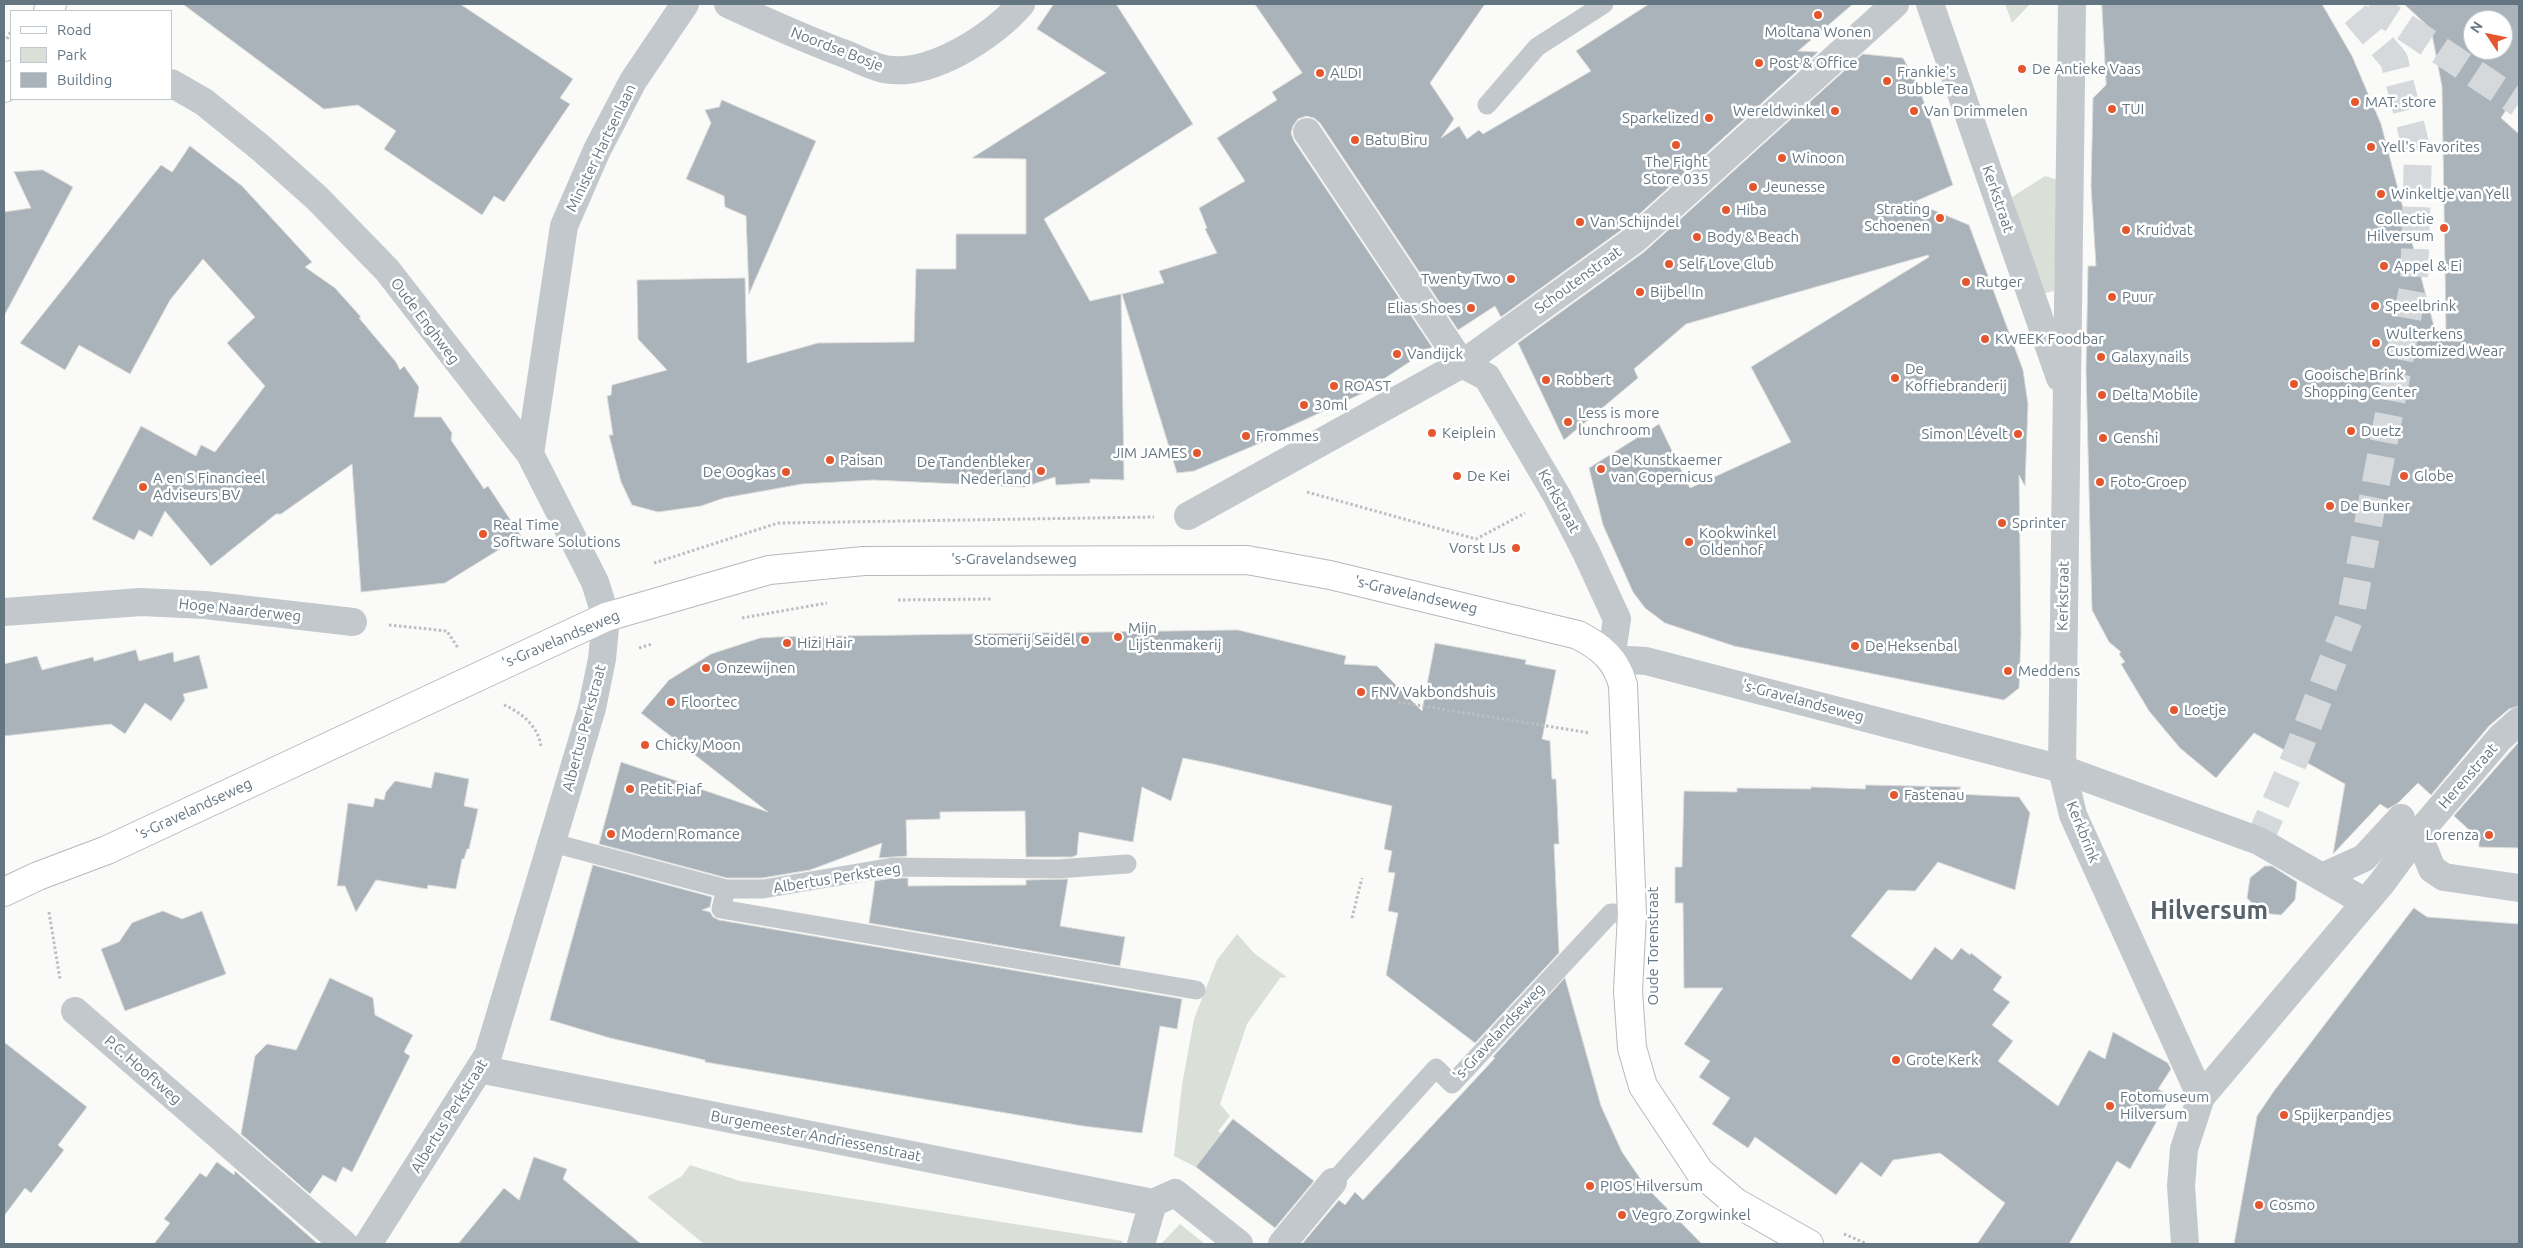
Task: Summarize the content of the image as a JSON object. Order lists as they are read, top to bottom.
{
  "streets": {
    "main road": ["'s-Gravelandseweg", "Oude Torenstraat"],
    "street": [
      "Noordse Bosje",
      "Minister Hartsenlaan",
      "Kerkstraat",
      "Schoutenstraat",
      "Oude Enghweg",
      "Hoge Naarderweg",
      "Albertus Perkstraat",
      "Herenstraat",
      "Kerkbrink",
      "P.C. Hooftweg",
      "Burgemeester Andriessenstraat"
    ],
    "lane": ["Albertus Perksteeg"]
  },
  "crossings": [
    ["Minister Hartsenlaan", "Oude Enghweg"],
    ["Kerkstraat", "Schoutenstraat"],
    ["Kerkstraat", "'s-Gravelandseweg"],
    ["Kerkstraat", "Kerkbrink"],
    ["Kerkstraat", "Oude Torenstraat"],
    ["Oude Enghweg", "'s-Gravelandseweg"],
    ["Oude Enghweg", "Albertus Perkstraat"],
    ["'s-Gravelandseweg", "Albertus Perkstraat"],
    ["'s-Gravelandseweg", "Kerkbrink"],
    ["'s-Gravelandseweg", "Oude Torenstraat"],
    ["Albertus Perkstraat", "Albertus Perksteeg"],
    ["Albertus Perkstraat", "Burgemeester Andriessenstraat"]
  ],
  "districts": ["Hilversum"],
  "places": [
    "Moltana Wonen",
    "Post & Office",
    "De Antieke Vaas",
    "ALDI",
    "Frankie's BubbleTea",
    "MAT. store",
    "TUI",
    "Wereldwinkel",
    "Van Drimmelen",
    "Sparkelized",
    "Batu Biru",
    "The Fight Store 035",
    "Yell's Favorites",
    "Winoon",
    "Jeunesse",
    "Winkeltje van Yell",
    "Hiba",
    "Strating Schoenen",
    "Van Schijndel",
    "Collectie Hilversum",
    "Kruidvat",
    "Body & Beach",
    "Self Love Club",
    "Appel & Ei",
    "Twenty Two",
    "Rutger",
    "Bijbel In",
    "Puur",
    "Speelbrink",
    "Elias Shoes",
    "KWEEK Foodbar",
    "Wulterkens Customized Wear",
    "Vandijck",
    "Galaxy nails",
    "De Koffiebranderij",
    "Robbert",
    "Gooische Brink Shopping Center",
    "ROAST",
    "Delta Mobile",
    "30ml",
    "Less is more lunchroom",
    "Duetz",
    "Keiplein",
    "Simon Lévelt",
    "Frommes",
    "Genshi",
    "JIM JAMES",
    "Paisan",
    "De Kunstkaemer van Copernicus",
    "De Tandenbleker Nederland",
    "De Oogkas",
    "De Kei",
    "Globe",
    "Foto-Groep",
    "A en S Financieel Adviseurs BV",
    "De Bunker",
    "Sprinter",
    "Real Time Software Solutions",
    "Kookwinkel Oldenhof",
    "Vorst IJs",
    "Mijn Lijstenmakerij",
    "Stomerij Seidel",
    "Hizi Hair",
    "De Heksenbal",
    "Onzewijnen",
    "Meddens",
    "FNV Vakbondshuis",
    "Floortec",
    "Loetje",
    "Chicky Moon",
    "Petit Piaf",
    "Fastenau",
    "Modern Romance",
    "Lorenza",
    "Grote Kerk",
    "Fotomuseum Hilversum",
    "Spijkerpandjes",
    "PIOS Hilversum",
    "Cosmo",
    "Vegro Zorgwinkel"
  ],
  "legend": ["Road", "Park", "Building"],
  "north": "top left"
}
